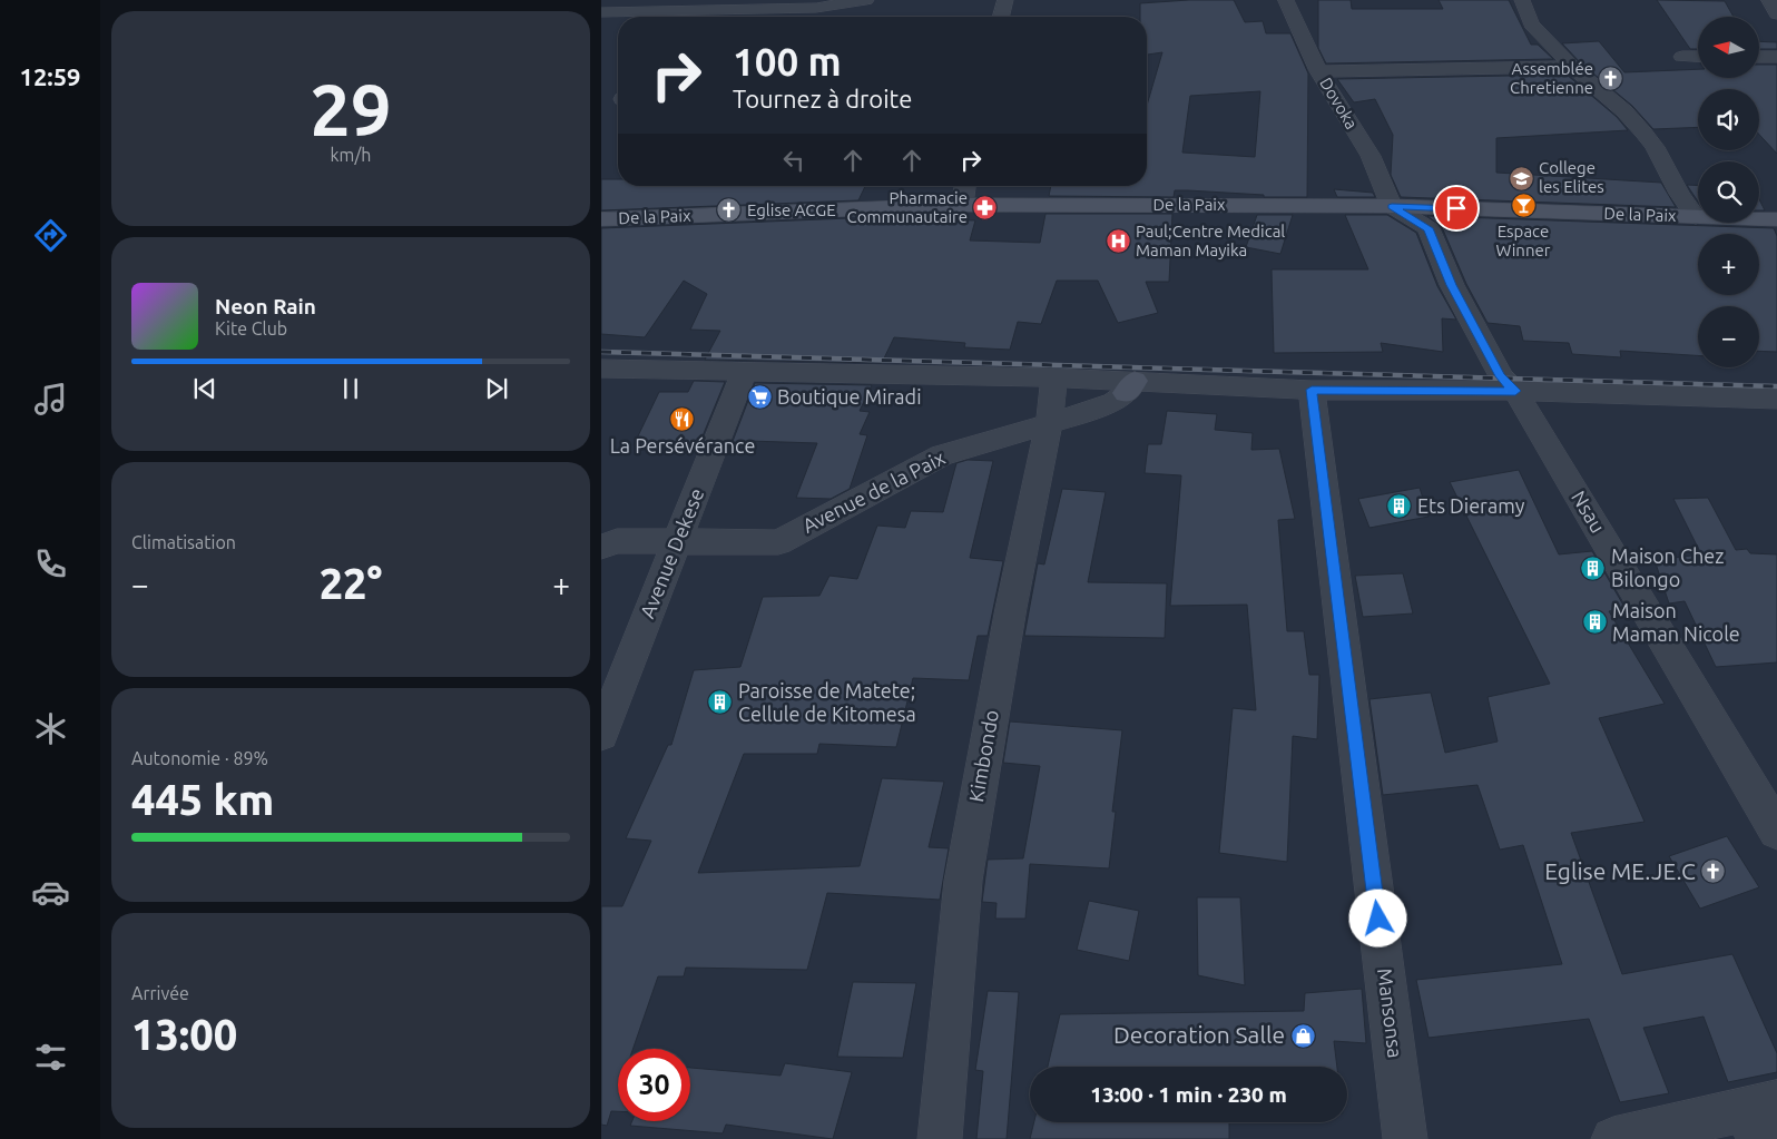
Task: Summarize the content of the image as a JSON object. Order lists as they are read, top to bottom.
{
  "streets": {
    "street": [
      "Dovoka",
      "De la Paix",
      "Avenue de la Paix",
      "Nsau",
      "Avenue Dekese",
      "Kimbondo",
      "Mansonsa"
    ]
  },
  "crossings": [
    ["Dovoka", "De la Paix"],
    ["Dovoka", "Nsau"],
    ["De la Paix", "Nsau"],
    ["Avenue de la Paix", "Avenue Dekese"],
    ["Avenue de la Paix", "Kimbondo"]
  ],
  "places": {
    "church": ["Assemblée Chretienne", "Eglise ACGE", "Eglise ME.JE.C"],
    "school or university": ["College les Elites"],
    "bar": ["Espace Winner"],
    "pharmacy": ["Pharmacie Communautaire"],
    "hospital": ["Paul;Centre Medical Maman Mayika"],
    "supermarket": ["Boutique Miradi"],
    "restaurant": ["La Persévérance"],
    "building": [
      "Ets Dieramy",
      "Maison Chez Bilongo",
      "Maison Maman Nicole",
      "Paroisse de Matete; Cellule de Kitomesa"
    ],
    "shop": ["Decoration Salle"]
  },
  "north": "left",
  "page": {
    "tabs": "12:59",
    "tile": [
      ["29", "km/h"],
      "Climatisation",
      ["Autonomie · 89%", "445 km"],
      ["Arrivée", "13:00"]
    ],
    "map_buttons": ["+", "−"],
    "turn": ["100 m", "Tournez à droite"],
    "song": ["Neon Rain", "Kite Club"],
    "heat": ["−", "22°", "+"],
    "limit": "30",
    "trip": "13:00 · 1 min · 230 m"
  }
}
